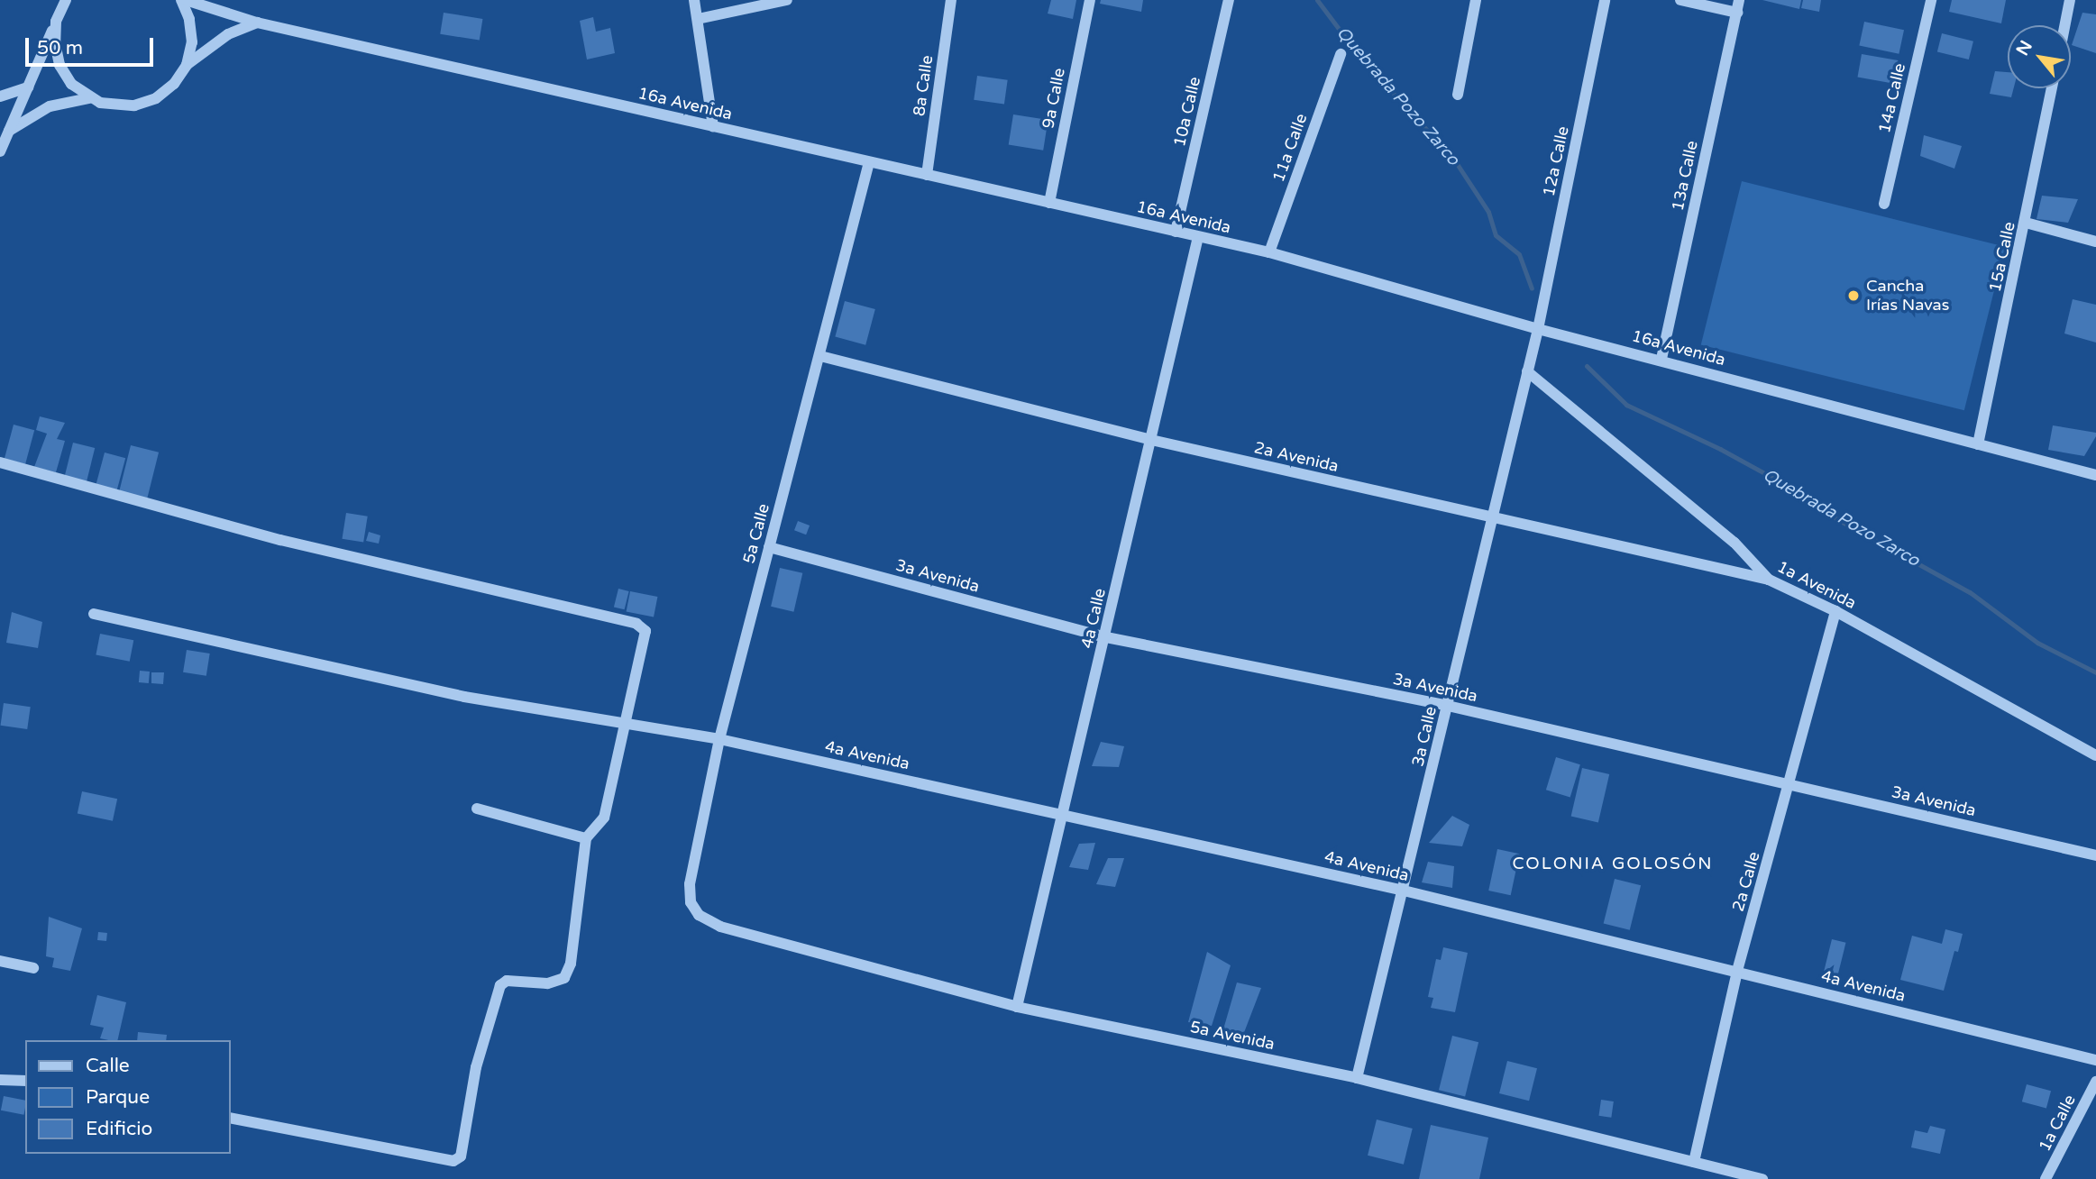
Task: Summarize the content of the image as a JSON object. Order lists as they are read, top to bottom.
{
  "streets": {
    "street": [
      "8a Calle",
      "9a Calle",
      "14a Calle",
      "16a Avenida",
      "10a Calle",
      "11a Calle",
      "12a Calle",
      "13a Calle",
      "15a Calle",
      "2a Avenida",
      "5a Calle",
      "3a Avenida",
      "1a Avenida",
      "4a Calle",
      "3a Calle",
      "4a Avenida",
      "2a Calle",
      "5a Avenida",
      "1a Calle"
    ]
  },
  "crossings": [
    ["8a Calle", "16a Avenida"],
    ["9a Calle", "16a Avenida"],
    ["16a Avenida", "10a Calle"],
    ["16a Avenida", "11a Calle"],
    ["16a Avenida", "12a Calle"],
    ["16a Avenida", "13a Calle"],
    ["16a Avenida", "15a Calle"],
    ["16a Avenida", "5a Calle"],
    ["16a Avenida", "4a Calle"],
    ["16a Avenida", "3a Calle"],
    ["12a Calle", "3a Calle"],
    ["2a Avenida", "5a Calle"],
    ["2a Avenida", "1a Avenida"],
    ["2a Avenida", "4a Calle"],
    ["2a Avenida", "3a Calle"],
    ["5a Calle", "3a Avenida"],
    ["5a Calle", "4a Avenida"],
    ["5a Calle", "5a Avenida"],
    ["3a Avenida", "4a Calle"],
    ["3a Avenida", "3a Calle"],
    ["3a Avenida", "2a Calle"],
    ["1a Avenida", "3a Calle"],
    ["1a Avenida", "2a Calle"],
    ["4a Calle", "4a Avenida"],
    ["4a Calle", "5a Avenida"],
    ["3a Calle", "4a Avenida"],
    ["3a Calle", "5a Avenida"],
    ["4a Avenida", "2a Calle"],
    ["2a Calle", "5a Avenida"]
  ],
  "districts": ["COLONIA GOLOSÓN"],
  "water": ["Quebrada Pozo Zarco"],
  "places": ["Cancha Irías Navas"],
  "legend": ["Calle", "Parque", "Edificio"],
  "scale_bar": "50 m",
  "north": "top left"
}
